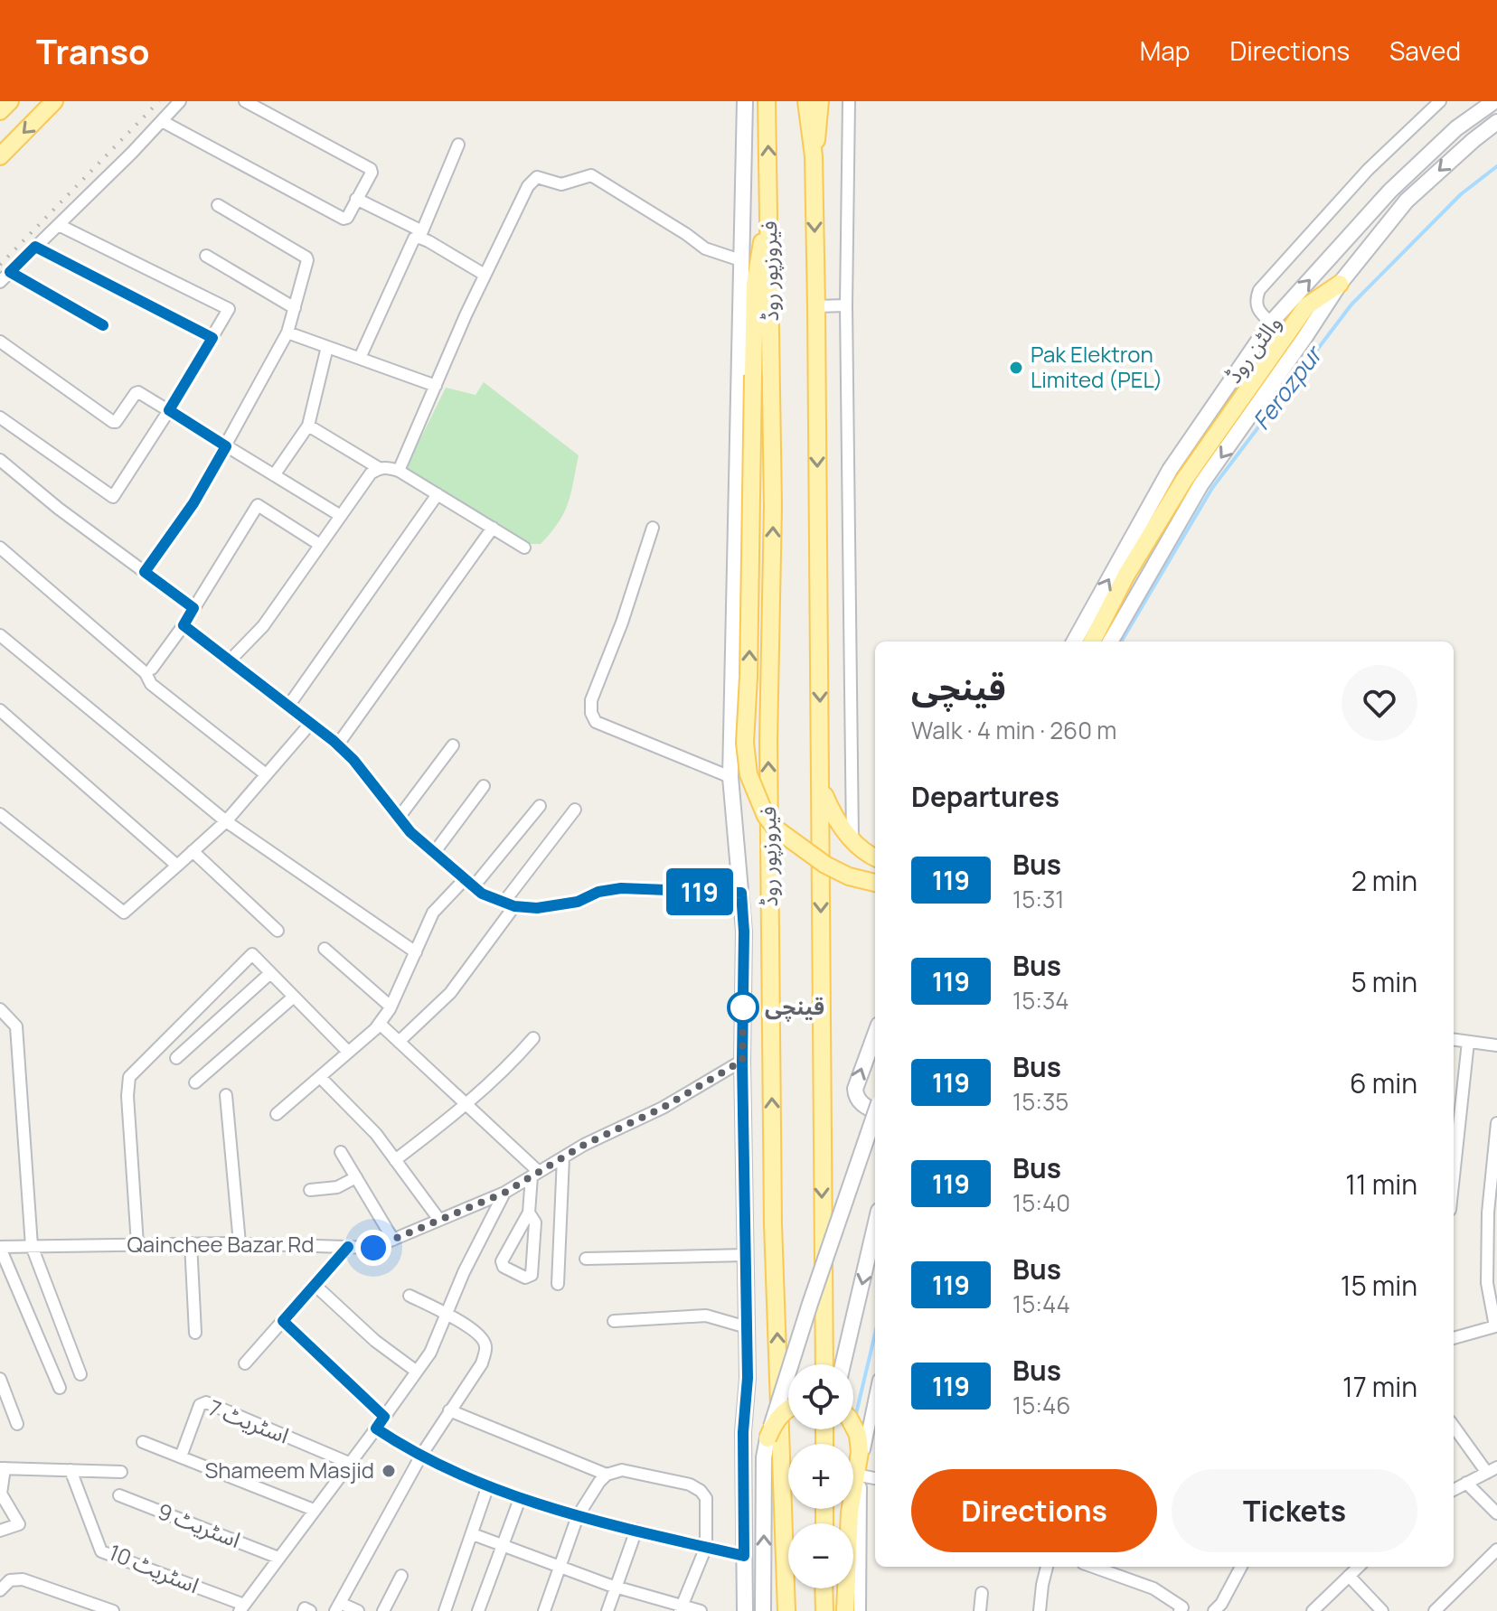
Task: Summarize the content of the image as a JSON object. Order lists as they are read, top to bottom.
{
  "streets": {
    "main road": ["فیروزپور روڈ", "والٹن روڈ"],
    "street": [
      "Qainchee Bazar Rd",
      "اسٹریٹ 7",
      "اسٹریٹ 9",
      "اسٹریٹ 10"
    ]
  },
  "water": ["Ferozpur"],
  "places": ["Pak Elektron Limited (PEL)", "قینچی", "Shameem Masjid"],
  "lines": ["bus line 119"],
  "page": {
    "header": "Transo",
    "nav": ["Map", "Directions", "Saved"],
    "on_map": "119",
    "heading": [
      ["قینچی", "Walk · 4 min · 260 m"],
      "Departures"
    ],
    "list": [
      {
        "mark": "119",
        "name": "Bus",
        "note": "15:31",
        "value": "2 min"
      },
      {
        "mark": "119",
        "name": "Bus",
        "note": "15:34",
        "value": "5 min"
      },
      {
        "mark": "119",
        "name": "Bus",
        "note": "15:35",
        "value": "6 min"
      },
      {
        "mark": "119",
        "name": "Bus",
        "note": "15:40",
        "value": "11 min"
      },
      {
        "mark": "119",
        "name": "Bus",
        "note": "15:44",
        "value": "15 min"
      },
      {
        "mark": "119",
        "name": "Bus",
        "note": "15:46",
        "value": "17 min"
      }
    ],
    "map_buttons": ["+", "−"],
    "buttons": ["Directions", "Tickets"]
  }
}
